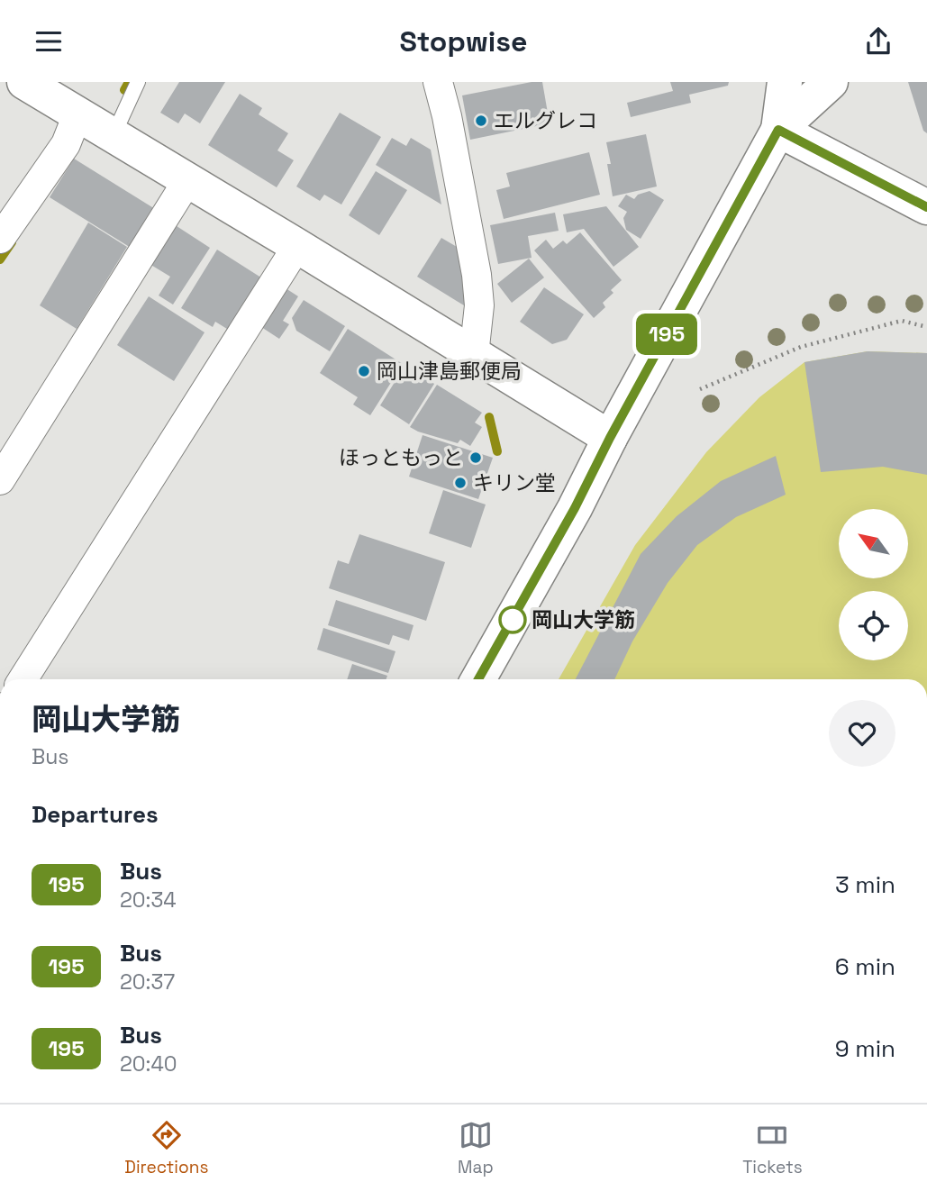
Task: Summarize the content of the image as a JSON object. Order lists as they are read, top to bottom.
{
  "places": [
    "エルグレコ",
    "岡山津島郵便局",
    "ほっともっと",
    "キリン堂",
    "岡山大学筋"
  ],
  "lines": ["bus line 195"],
  "north": "top left",
  "page": {
    "header": "Stopwise",
    "on_map": "195",
    "heading": [
      ["岡山大学筋", "Bus"],
      "Departures"
    ],
    "list": [
      {
        "mark": "195",
        "name": "Bus",
        "note": "20:34",
        "value": "3 min"
      },
      {
        "mark": "195",
        "name": "Bus",
        "note": "20:37",
        "value": "6 min"
      },
      {
        "mark": "195",
        "name": "Bus",
        "note": "20:40",
        "value": "9 min"
      }
    ],
    "tabs": ["Directions", "Map", "Tickets"]
  }
}
